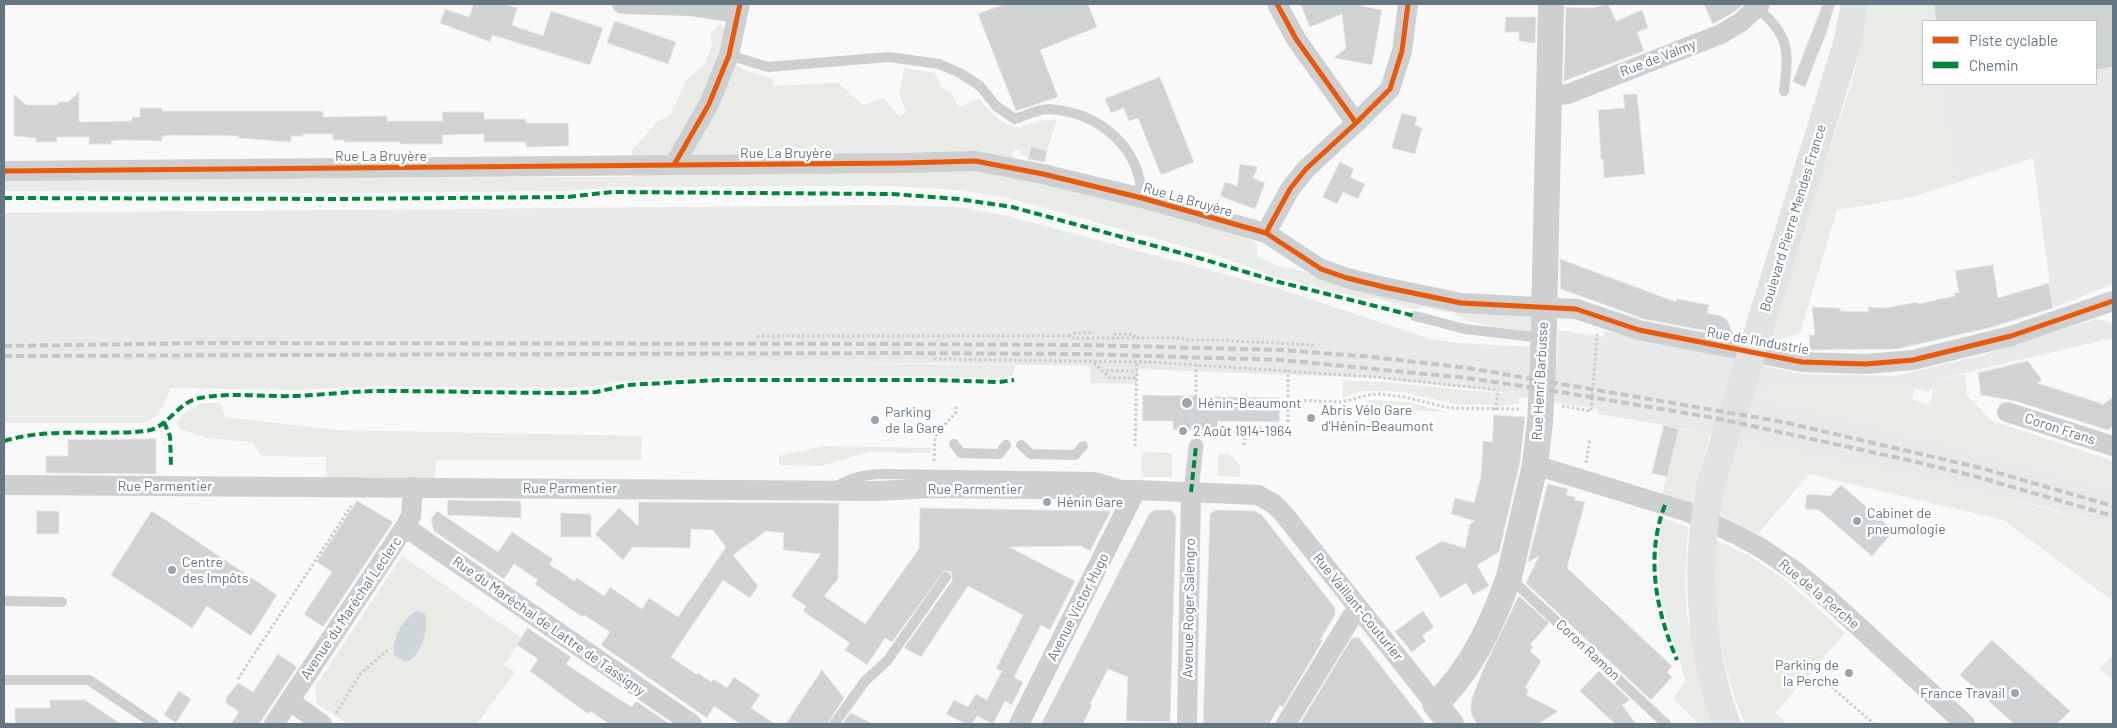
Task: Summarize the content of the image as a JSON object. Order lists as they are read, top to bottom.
{
  "streets": {
    "main road": ["Boulevard Pierre Mendes France"],
    "street": [
      "Rue de Valmy",
      "Rue La Bruyère",
      "Rue de l'Industrie",
      "Rue Henri Barbusse",
      "Coron Frans",
      "Rue Parmentier",
      "Rue de la Perche",
      "Avenue Victor Hugo",
      "Rue Vaillant-Couturier",
      "Avenue du Maréchal Leclerc",
      "Avenue Roger Salengro",
      "Rue du Maréchal de Lattre de Tassigny"
    ],
    "lane": ["Coron Ramon"]
  },
  "crossings": [
    ["Rue de Valmy", "Rue Henri Barbusse"],
    ["Rue La Bruyère", "Rue de l'Industrie"],
    ["Rue La Bruyère", "Rue Henri Barbusse"],
    ["Rue de l'Industrie", "Rue Henri Barbusse"],
    ["Rue Henri Barbusse", "Rue de la Perche"],
    ["Rue Henri Barbusse", "Rue Vaillant-Couturier"],
    ["Rue Henri Barbusse", "Coron Ramon"],
    ["Rue Parmentier", "Avenue Victor Hugo"],
    ["Rue Parmentier", "Rue Vaillant-Couturier"],
    ["Rue Parmentier", "Avenue du Maréchal Leclerc"],
    ["Rue Parmentier", "Avenue Roger Salengro"],
    ["Avenue du Maréchal Leclerc", "Rue du Maréchal de Lattre de Tassigny"]
  ],
  "places": [
    "Hénin-Beaumont",
    "Abris Vélo Gare d'Hénin-Beaumont",
    "Parking de la Gare",
    "2 Août 1914-1964",
    "Hénin Gare",
    "Cabinet de pneumologie",
    "Centre des Impôts",
    "Parking de la Perche",
    "France Travail"
  ],
  "legend": ["Piste cyclable", "Chemin"]
}
